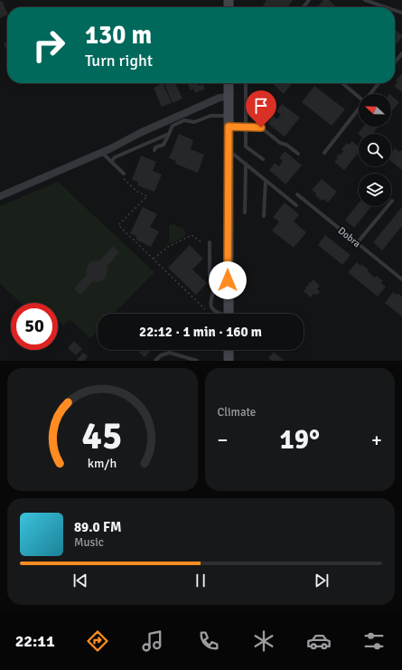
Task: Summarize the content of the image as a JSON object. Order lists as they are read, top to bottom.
{
  "streets": {
    "lane": ["Dobra"]
  },
  "north": "left",
  "page": {
    "turn": ["130 m", "Turn right"],
    "limit": "50",
    "trip": "22:12 · 1 min · 160 m",
    "tile": "Climate",
    "heat": ["−", "19°", "+"],
    "song": ["89.0 FM", "Music"],
    "tabs": "22:11",
    "gauge": ["45", "km/h"]
  }
}
